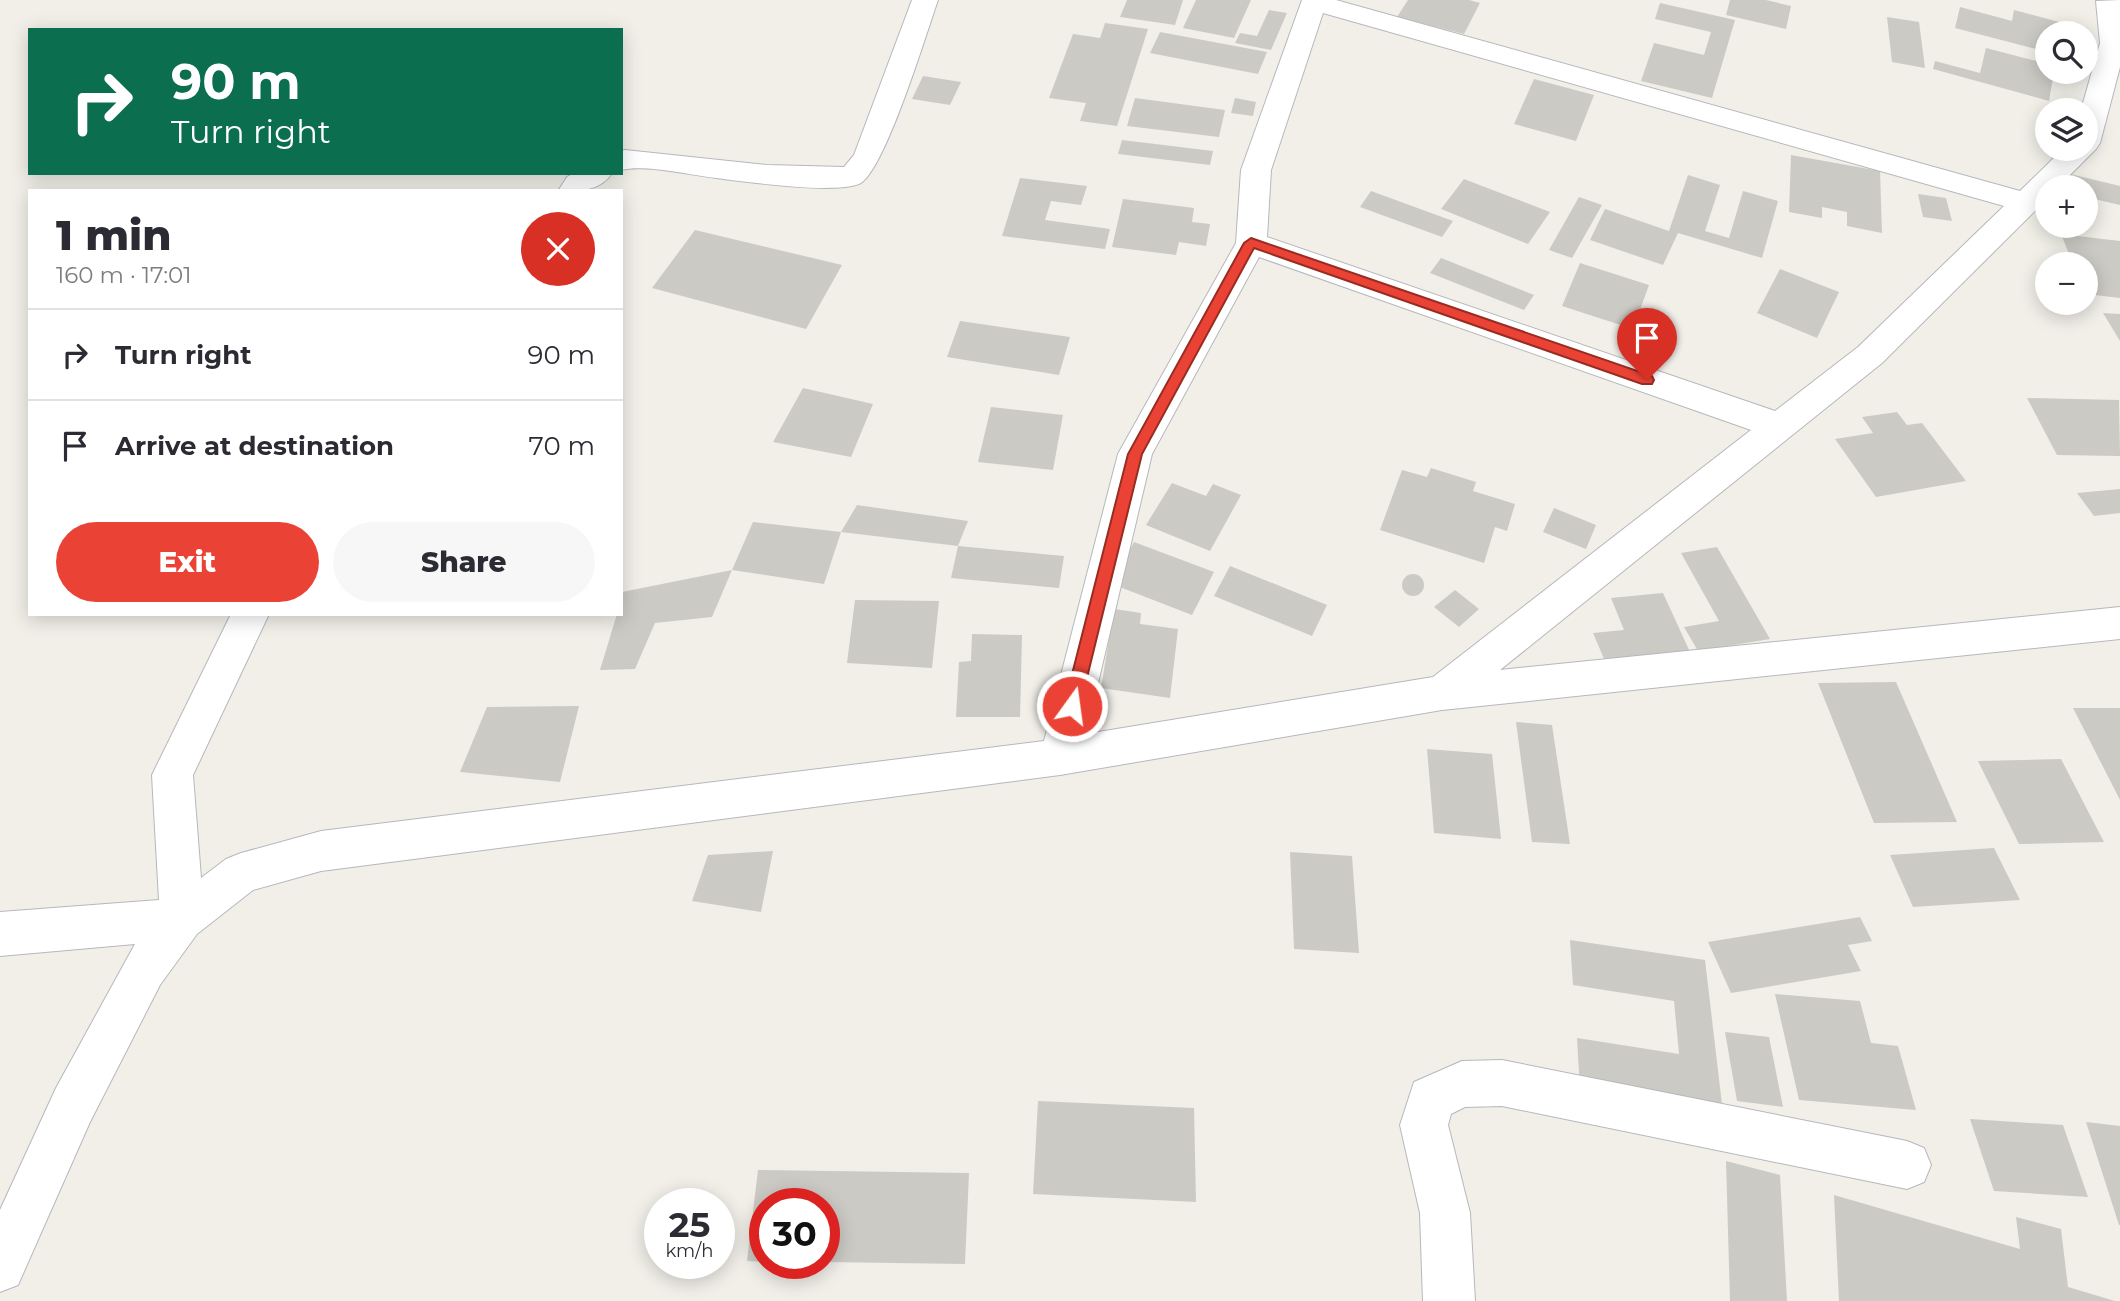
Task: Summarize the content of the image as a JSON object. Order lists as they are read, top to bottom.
{
  "page": {
    "map_buttons": ["+", "−"],
    "turn": ["90 m", "Turn right"],
    "heading": ["1 min", "160 m · 17:01"],
    "list": [
      {
        "name": "Turn right",
        "value": "90 m"
      },
      {
        "name": "Arrive at destination",
        "value": "70 m"
      }
    ],
    "buttons": ["Exit", "Share"],
    "speed": "25 km/h",
    "limit": "30"
  }
}
